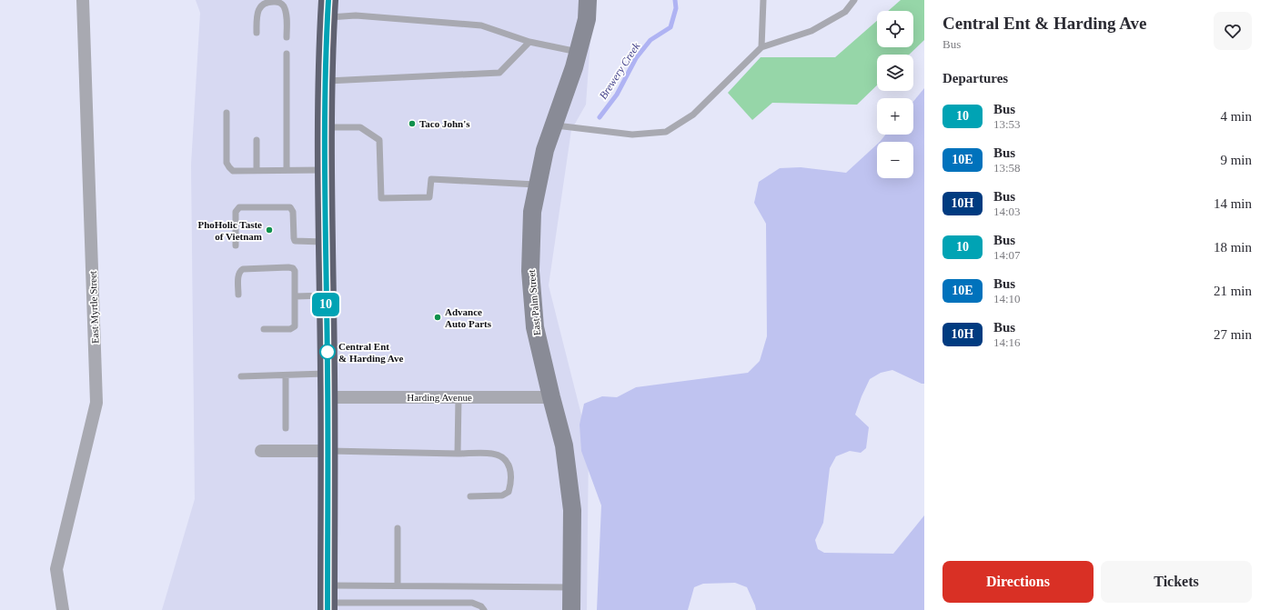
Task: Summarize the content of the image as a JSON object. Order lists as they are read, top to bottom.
{
  "streets": {
    "street": ["East Palm Street", "East Myrtle Street", "Harding Avenue"]
  },
  "crossings": [
    ["East Palm Street", "Harding Avenue"]
  ],
  "water": ["Brewery Creek"],
  "places": [
    "Taco John's",
    "PhoHolic Taste of Vietnam",
    "Advance Auto Parts",
    "Central Ent & Harding Ave"
  ],
  "lines": ["bus line 10"],
  "page": {
    "on_map": "10",
    "heading": [
      ["Central Ent & Harding Ave", "Bus"],
      "Departures"
    ],
    "map_buttons": ["+", "−"],
    "list": [
      {
        "mark": "10",
        "name": "Bus",
        "note": "13:53",
        "value": "4 min"
      },
      {
        "mark": "10E",
        "name": "Bus",
        "note": "13:58",
        "value": "9 min"
      },
      {
        "mark": "10H",
        "name": "Bus",
        "note": "14:03",
        "value": "14 min"
      },
      {
        "mark": "10",
        "name": "Bus",
        "note": "14:07",
        "value": "18 min"
      },
      {
        "mark": "10E",
        "name": "Bus",
        "note": "14:10",
        "value": "21 min"
      },
      {
        "mark": "10H",
        "name": "Bus",
        "note": "14:16",
        "value": "27 min"
      }
    ],
    "buttons": ["Directions", "Tickets"]
  }
}
